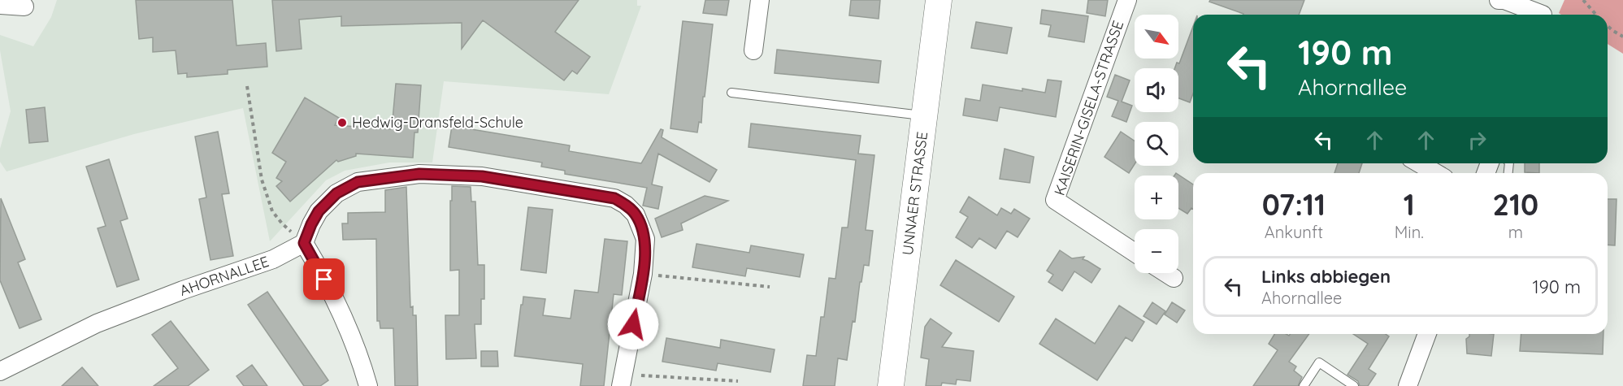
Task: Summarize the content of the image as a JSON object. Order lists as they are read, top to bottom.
{
  "streets": {
    "street": ["KAISERIN-GISELA-STRASSE", "UNNAER STRASSE", "AHORNALLEE"]
  },
  "places": ["Hedwig-Dransfeld-Schule"],
  "north": "bottom right",
  "page": {
    "map_buttons": ["+", "−"],
    "turn": ["190 m", "Ahornallee"],
    "eta": [
      "07:11",
      "Ankunft",
      "1",
      "Min.",
      "210",
      "m"
    ],
    "list": [
      {
        "name": "Links abbiegen",
        "note": "Ahornallee",
        "value": "190 m"
      }
    ]
  }
}
